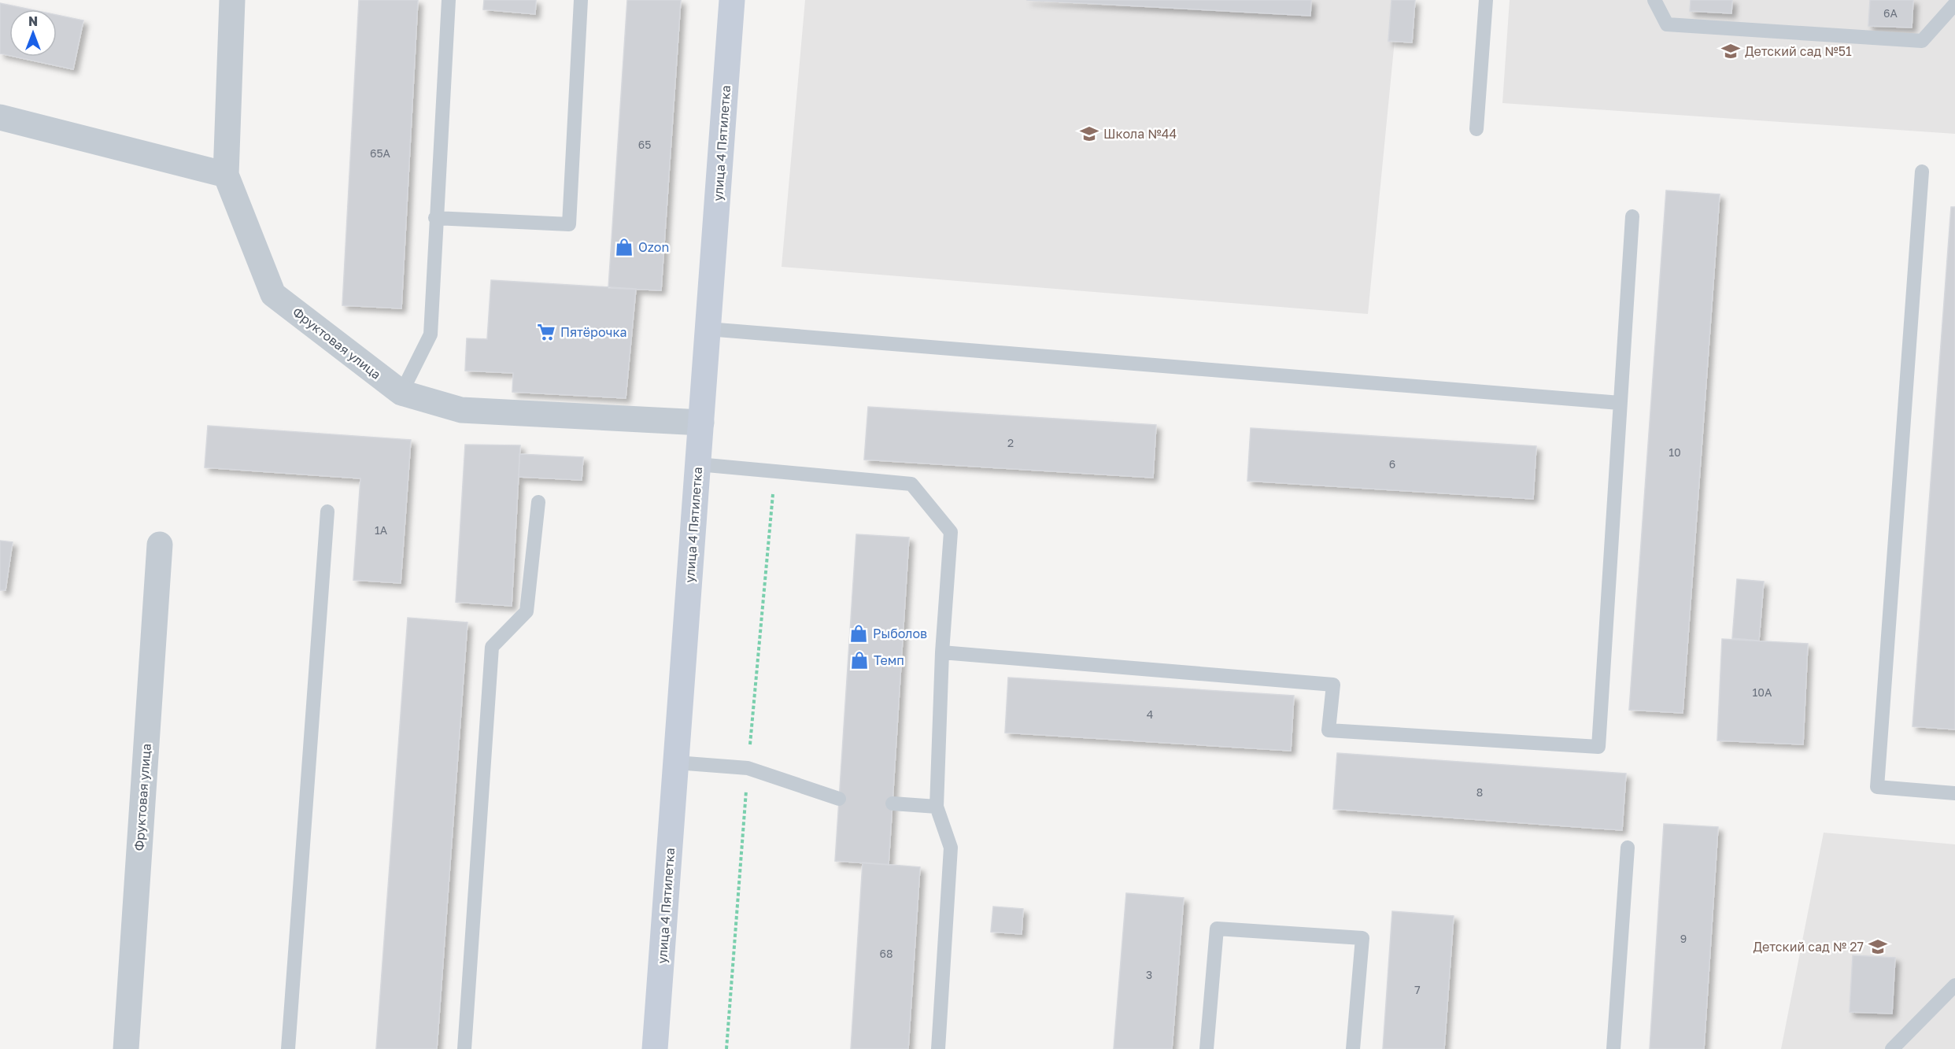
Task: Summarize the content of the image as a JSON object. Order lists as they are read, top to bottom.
{
  "streets": {
    "main road": ["улица 4 Пятилетка"],
    "street": ["Фруктовая улица"]
  },
  "crossings": [
    ["улица 4 Пятилетка", "Фруктовая улица"]
  ],
  "places": {
    "school or university": ["Детский сад №51", "Школа №44", "Детский сад № 27"],
    "shop": ["Ozon", "Рыболов", "Темп"],
    "supermarket": ["Пятёрочка"]
  },
  "house_numbers": [
    "6А",
    "65",
    "65А",
    "2",
    "10",
    "6",
    "1А",
    "10А",
    "4",
    "8",
    "9",
    "68",
    "3",
    "7"
  ],
  "north": "top"
}
